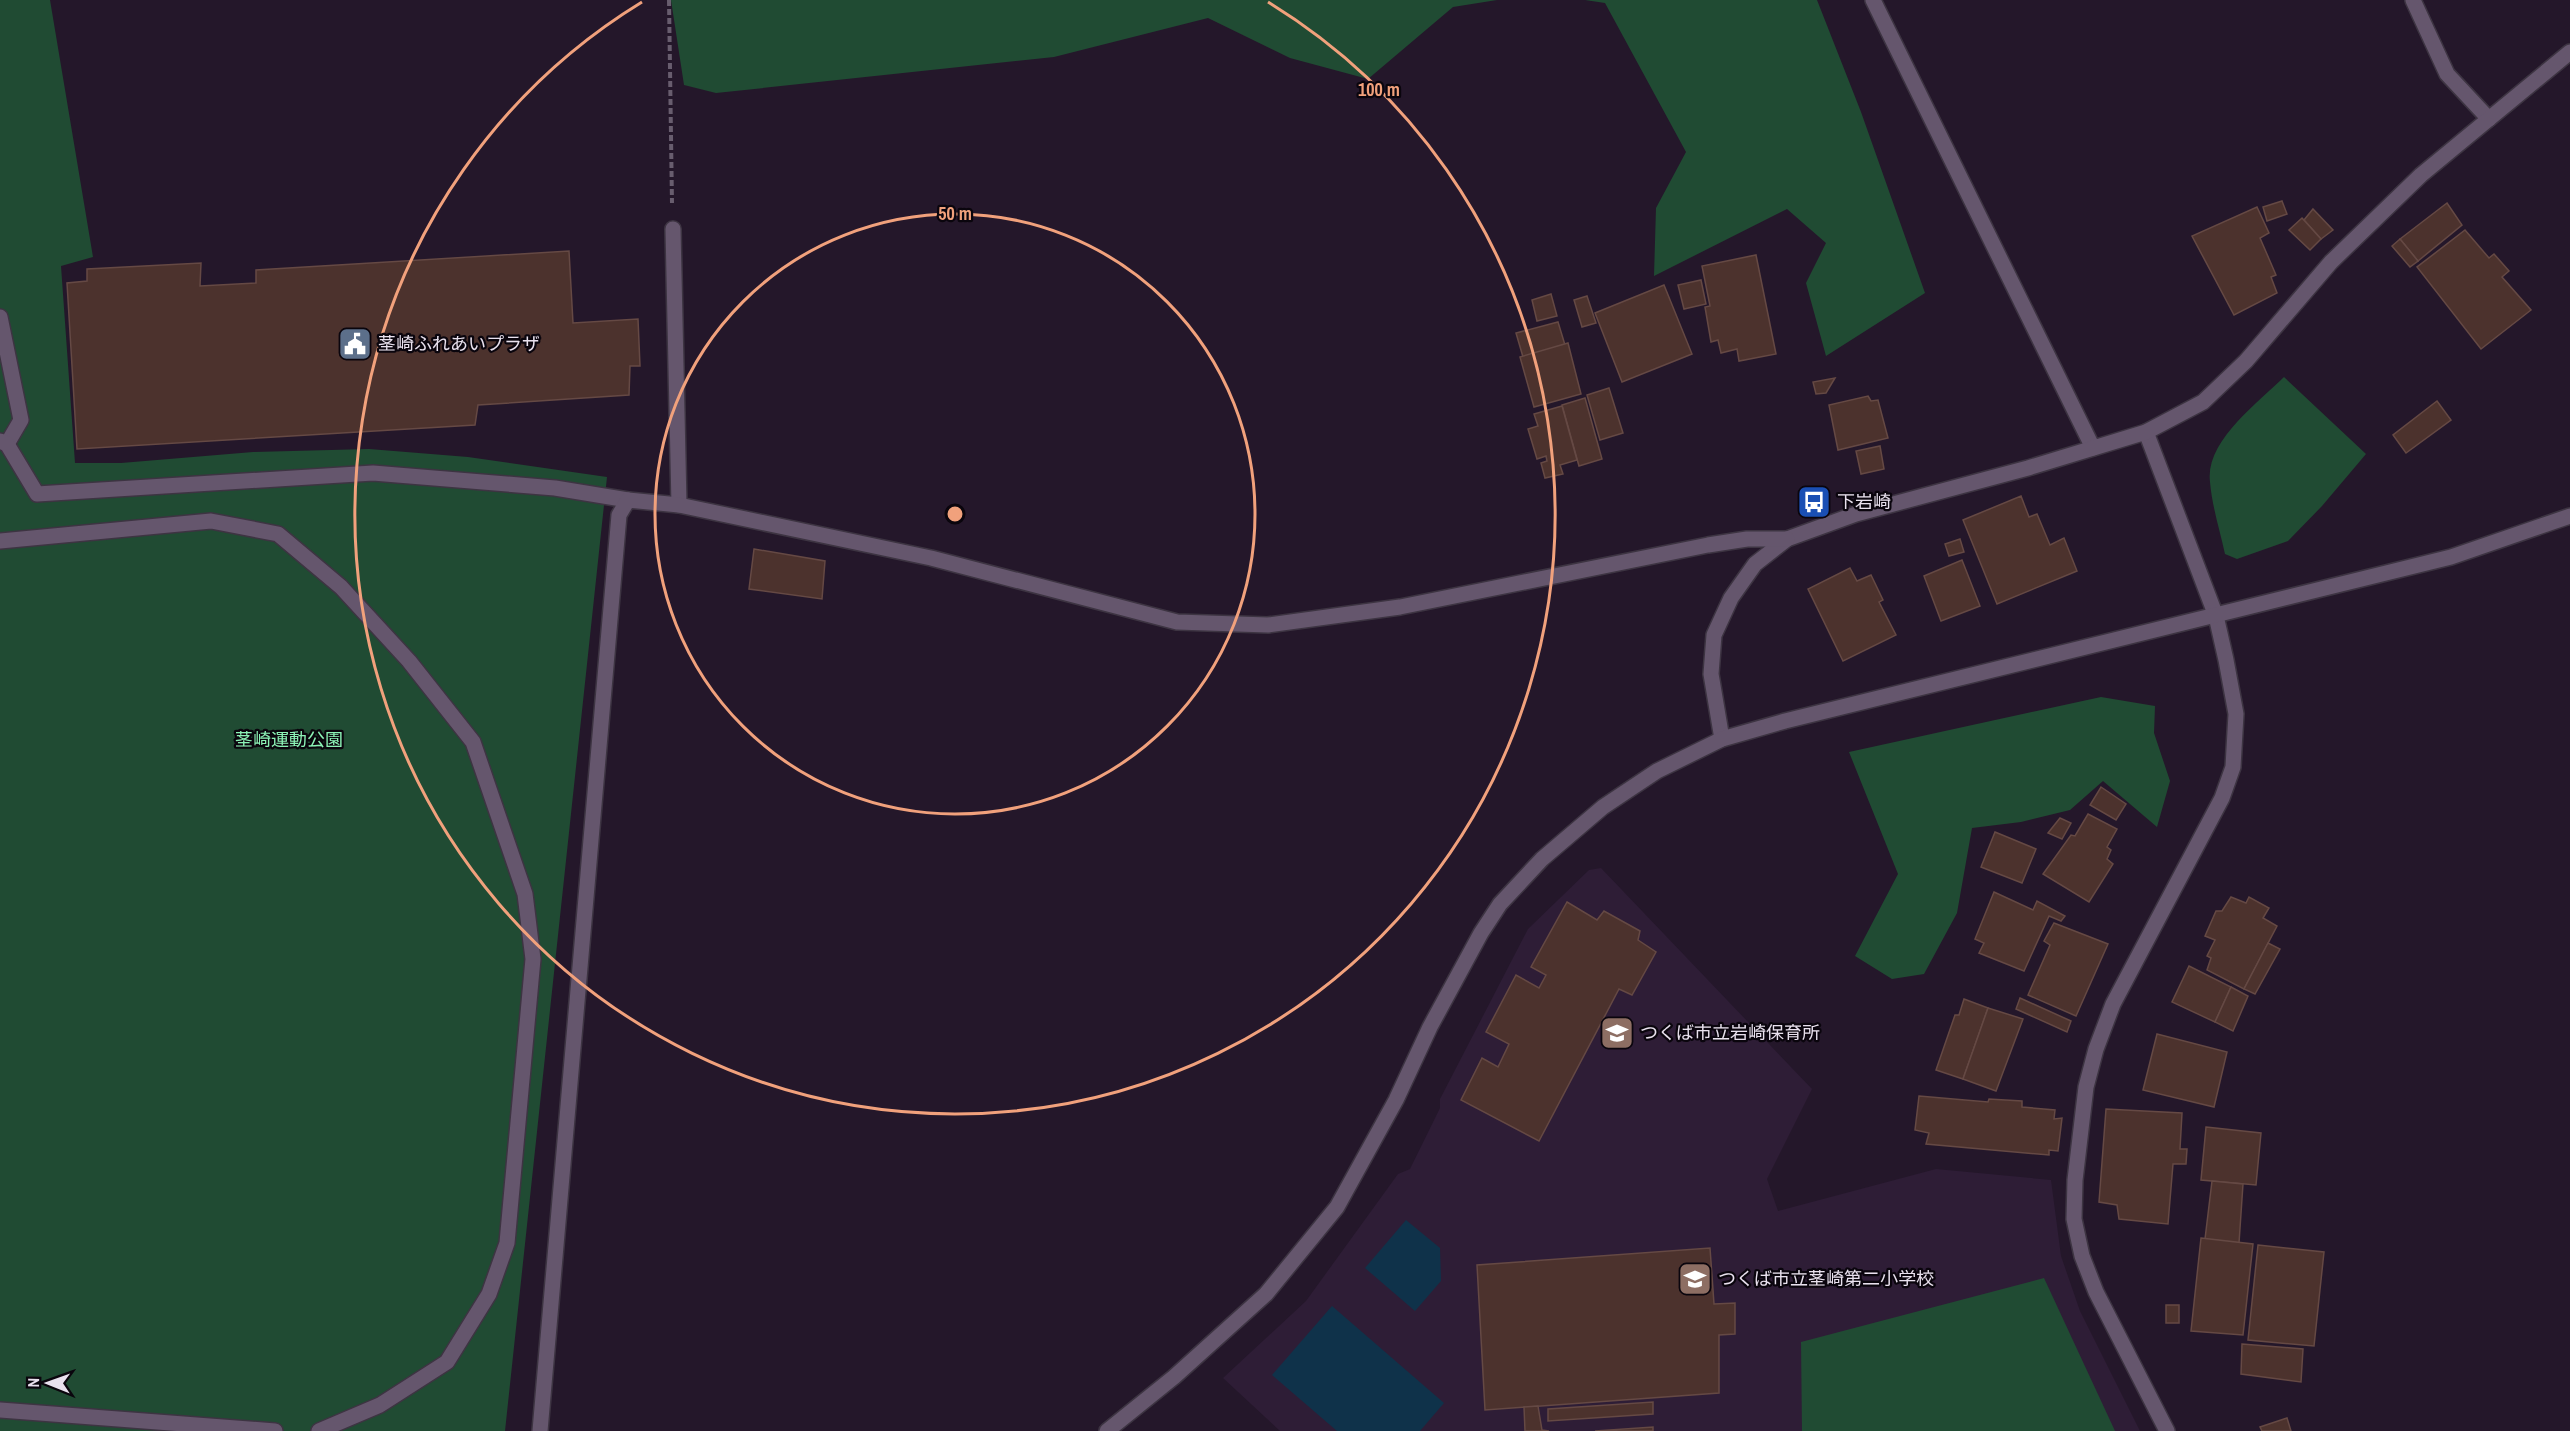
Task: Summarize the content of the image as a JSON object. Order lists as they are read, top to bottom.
{
  "parks": ["茎崎運動公園"],
  "places": {
    "public building": ["茎崎ふれあいプラザ"],
    "bus stop": ["下岩崎"],
    "school or university": ["つくば市立岩崎保育所", "つくば市立茎崎第二小学校"]
  },
  "north": "left",
  "rings": ["100 m", "50 m"]
}
